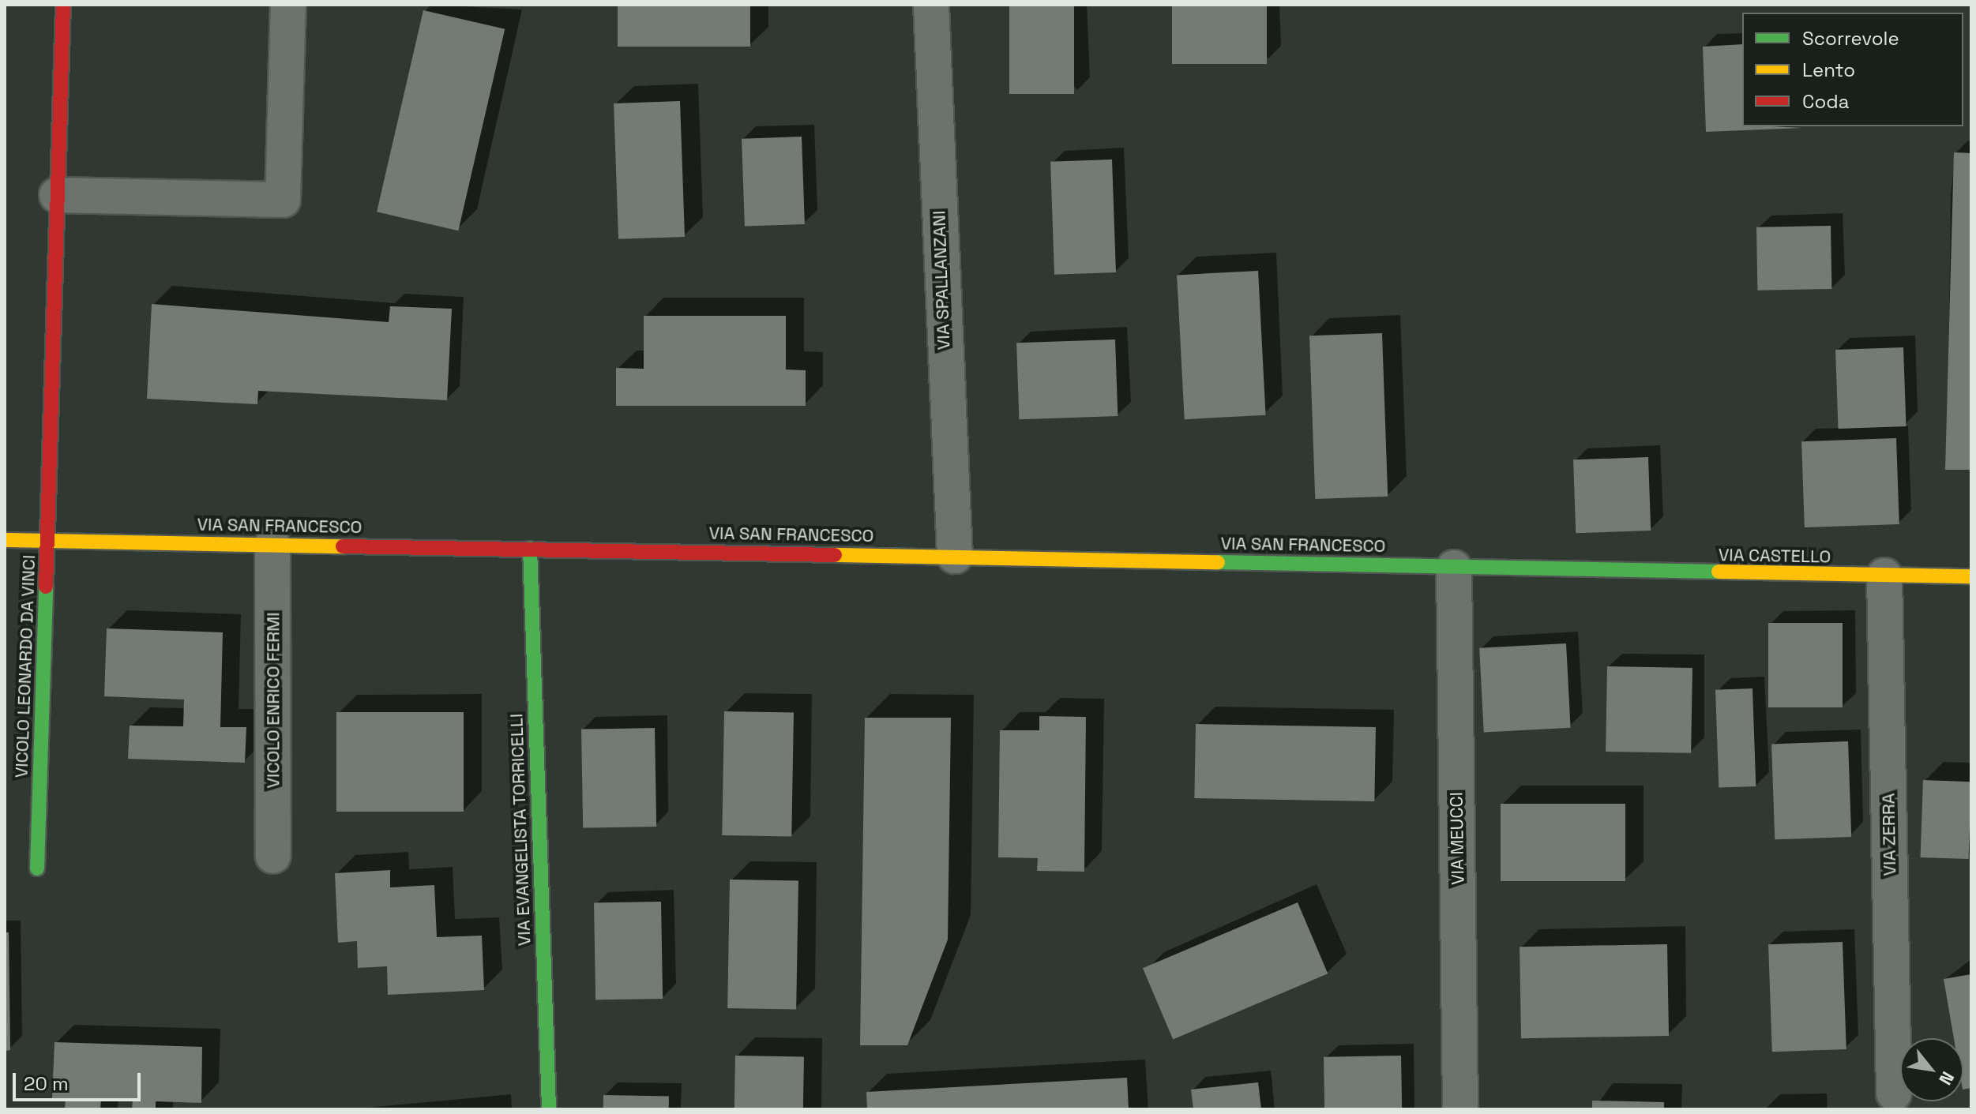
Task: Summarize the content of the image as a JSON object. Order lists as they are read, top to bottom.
{
  "streets": {
    "street": [
      "VIA SPALLANZANI",
      "VIA SAN FRANCESCO",
      "VIA CASTELLO",
      "VICOLO LEONARDO DA VINCI",
      "VICOLO ENRICO FERMI",
      "VIA EVANGELISTA TORRICELLI",
      "VIA ZERRA",
      "VIA MEUCCI"
    ]
  },
  "crossings": [
    ["VIA SPALLANZANI", "VIA SAN FRANCESCO"],
    ["VIA SAN FRANCESCO", "VIA CASTELLO"],
    ["VIA SAN FRANCESCO", "VICOLO LEONARDO DA VINCI"],
    ["VIA SAN FRANCESCO", "VICOLO ENRICO FERMI"],
    ["VIA SAN FRANCESCO", "VIA EVANGELISTA TORRICELLI"],
    ["VIA SAN FRANCESCO", "VIA MEUCCI"],
    ["VIA CASTELLO", "VIA ZERRA"]
  ],
  "legend": ["Scorrevole", "Lento", "Coda"],
  "scale_bar": "20 m",
  "north": "bottom right"
}
